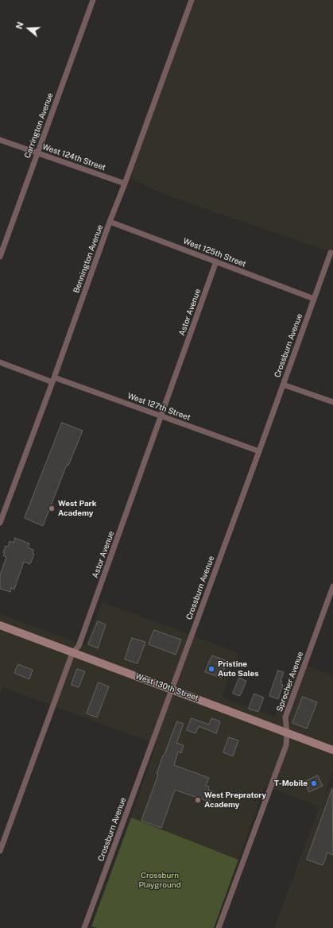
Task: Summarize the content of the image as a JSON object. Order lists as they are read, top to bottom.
{
  "streets": {
    "main road": ["West 130th Street"],
    "street": [
      "Carrington Avenue",
      "West 124th Street",
      "West 125th Street",
      "Bennington Avenue",
      "Astor Avenue",
      "Crossburn Avenue",
      "West 127th Street",
      "Sprecher Avenue"
    ]
  },
  "crossings": [
    ["Carrington Avenue", "West 124th Street"],
    ["West 124th Street", "Bennington Avenue"],
    ["West 125th Street", "Bennington Avenue"],
    ["West 125th Street", "Astor Avenue"],
    ["West 125th Street", "Crossburn Avenue"],
    ["Bennington Avenue", "West 127th Street"],
    ["Astor Avenue", "West 127th Street"],
    ["Astor Avenue", "West 130th Street"],
    ["Crossburn Avenue", "West 127th Street"],
    ["Crossburn Avenue", "West 130th Street"],
    ["Sprecher Avenue", "West 130th Street"]
  ],
  "parks": ["Crossburn Playground"],
  "places": [
    "West Park Academy",
    "Pristine Auto Sales",
    "T-Mobile",
    "West Prepratory Academy"
  ],
  "north": "left"
}
